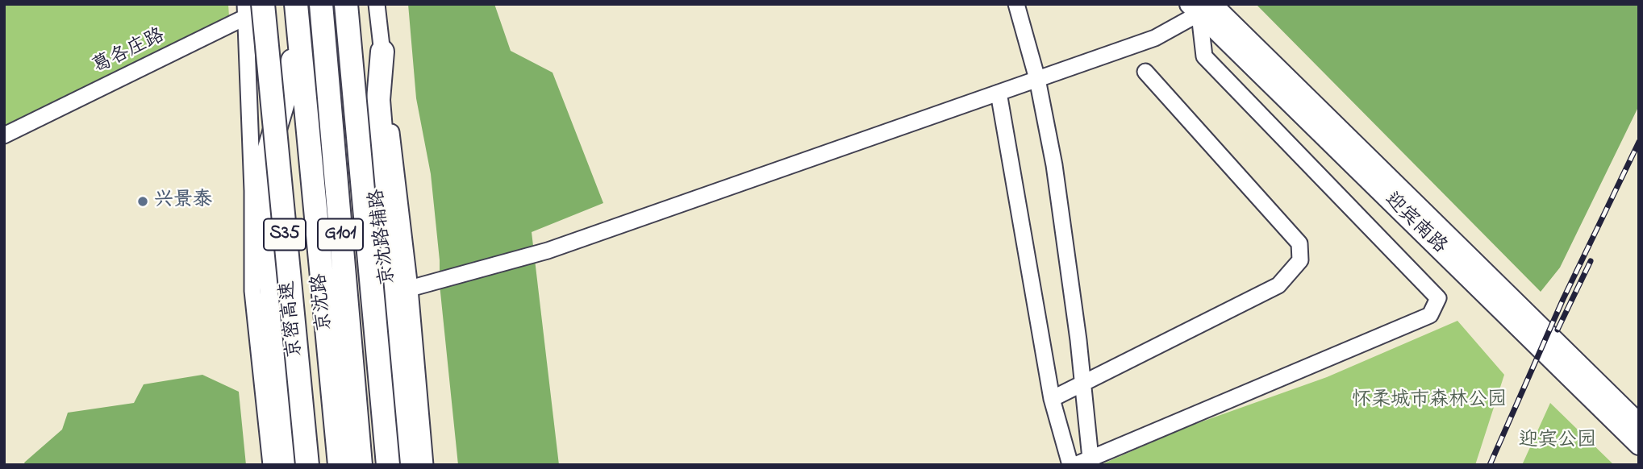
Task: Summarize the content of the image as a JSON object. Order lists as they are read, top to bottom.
{
  "streets": {
    "highway": [
      "S35",
      "G101",
      "京沈路",
      "京密高速"
    ],
    "main road": ["迎宾南路"],
    "street": ["葛各庄路", "京沈路辅路"]
  },
  "crossings": [
    ["葛各庄路", "京密高速"]
  ],
  "parks": ["怀柔城市森林公园", "迎宾公园"],
  "places": ["兴景泰"]
}
